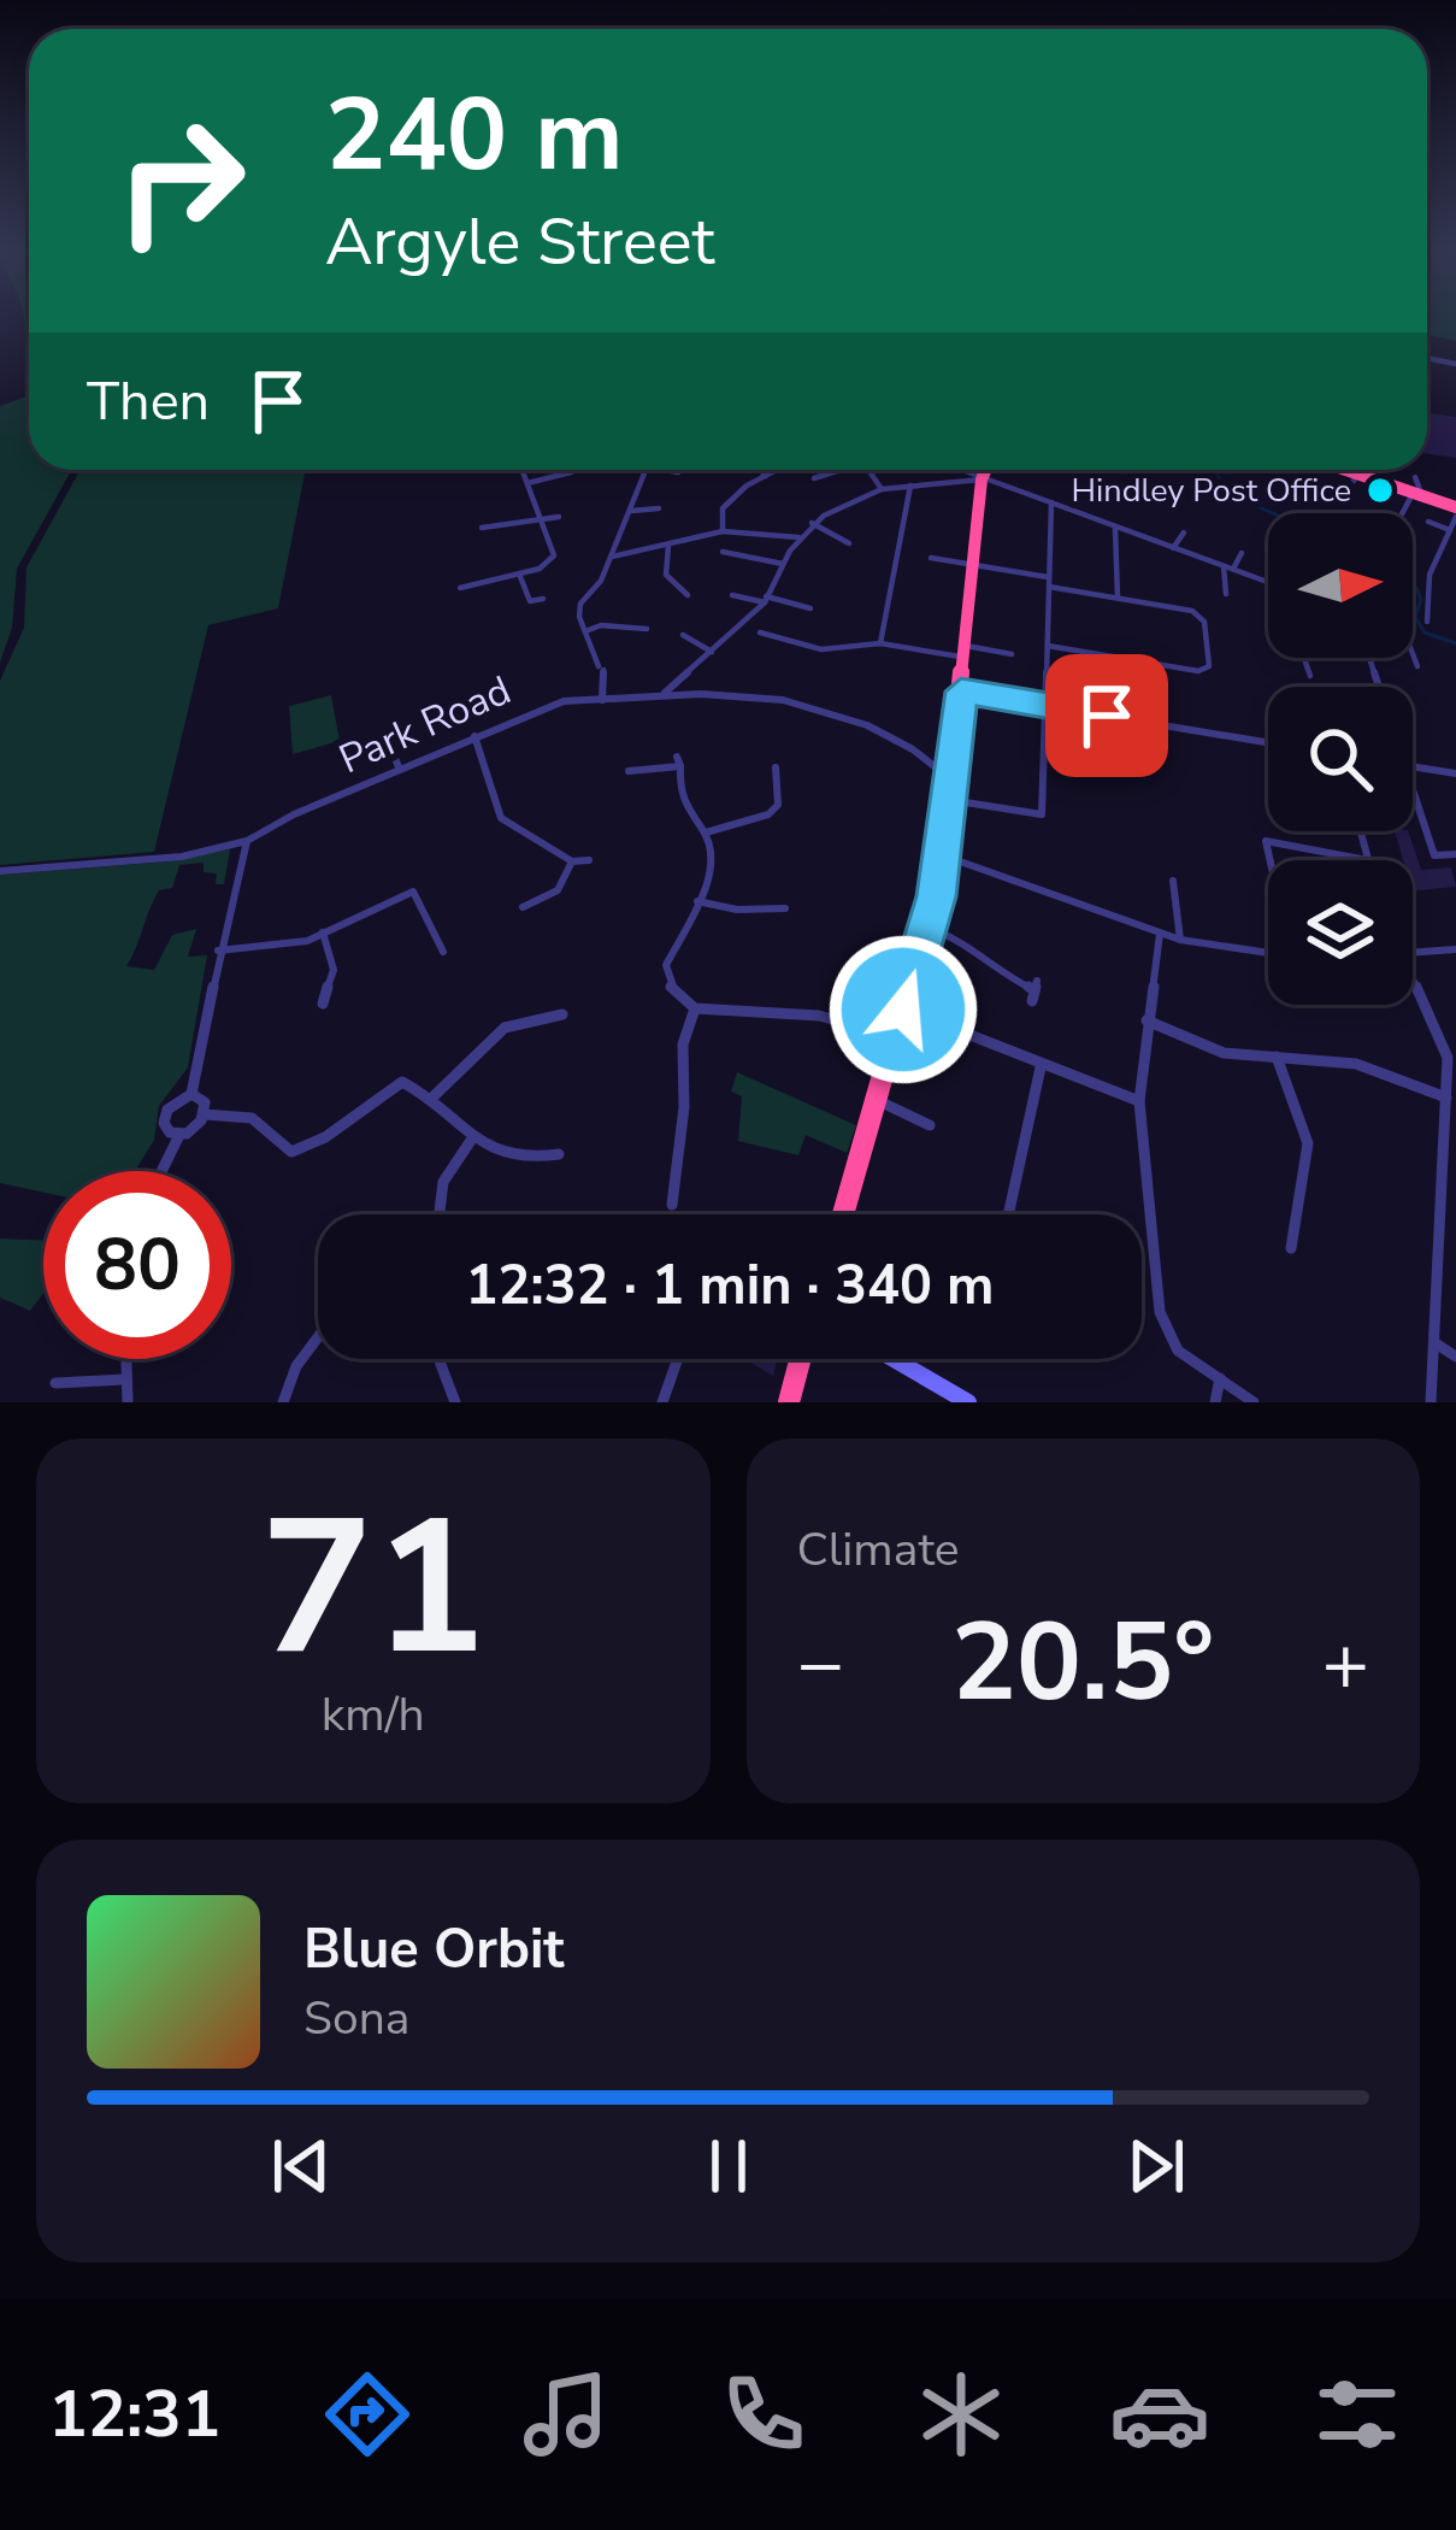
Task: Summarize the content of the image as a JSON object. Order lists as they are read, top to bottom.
{
  "streets": {
    "street": ["Park Road"]
  },
  "places": ["Hindley Post Office"],
  "north": "right",
  "page": {
    "turn": ["240 m", "Argyle Street"],
    "then": "Then",
    "limit": "80",
    "trip": "12:32 · 1 min · 340 m",
    "tile": [
      ["71", "km/h"],
      "Climate"
    ],
    "heat": ["−", "20.5°", "+"],
    "song": ["Blue Orbit", "Sona"],
    "tabs": "12:31"
  }
}
